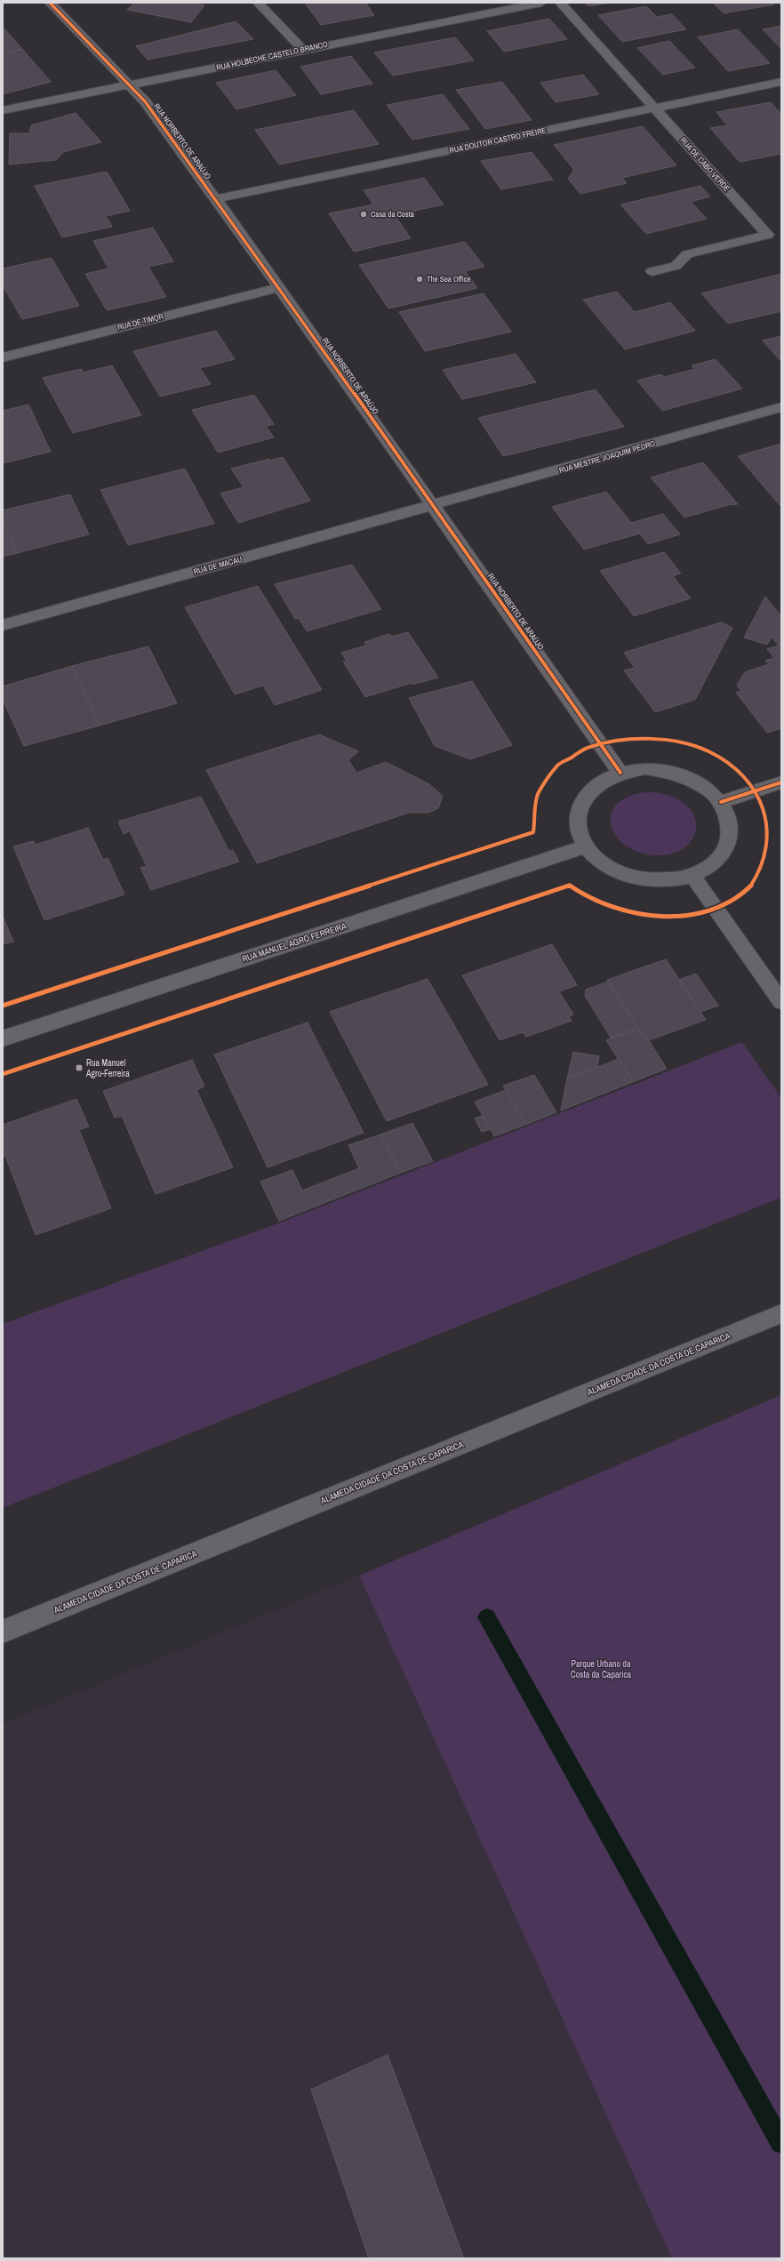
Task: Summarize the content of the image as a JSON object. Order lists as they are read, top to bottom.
{
  "streets": {
    "street": [
      "RUA HOLBECHE CASTELO BRANCO",
      "RUA DOUTOR CASTRO FREIRE",
      "RUA NORBERTO DE ARAÚJO",
      "RUA DE CABO VERDE",
      "RUA DE TIMOR",
      "RUA MESTRE JOAQUIM PEDRO",
      "RUA DE MACAU",
      "RUA MANUEL AGRO FERREIRA",
      "ALAMEDA CIDADE DA COSTA DE CAPARICA"
    ]
  },
  "crossings": [
    ["RUA HOLBECHE CASTELO BRANCO", "RUA NORBERTO DE ARAÚJO"],
    ["RUA DOUTOR CASTRO FREIRE", "RUA NORBERTO DE ARAÚJO"],
    ["RUA DOUTOR CASTRO FREIRE", "RUA DE CABO VERDE"],
    ["RUA NORBERTO DE ARAÚJO", "RUA DE TIMOR"],
    ["RUA NORBERTO DE ARAÚJO", "RUA MESTRE JOAQUIM PEDRO"],
    ["RUA NORBERTO DE ARAÚJO", "RUA DE MACAU"],
    ["RUA MESTRE JOAQUIM PEDRO", "RUA DE MACAU"]
  ],
  "parks": ["Parque Urbano da Costa da Caparica"],
  "places": {
    "other": ["Casa da Costa", "The Sea Office"],
    "transit": ["Rua Manuel Agro-Ferreira"]
  }
}
